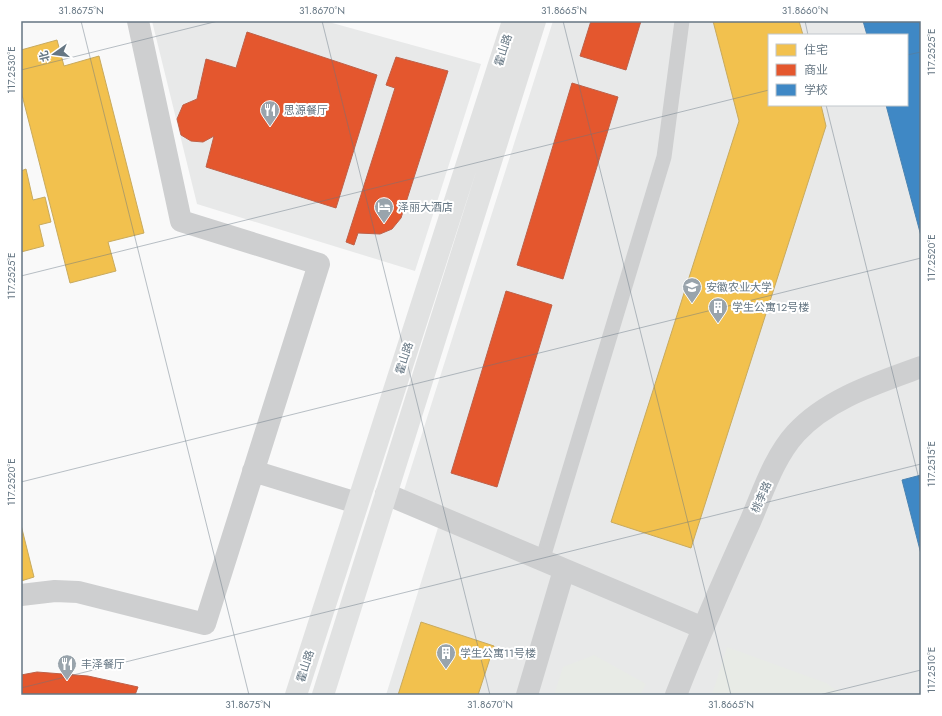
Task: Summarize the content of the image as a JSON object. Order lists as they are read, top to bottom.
{
  "streets": {
    "main road": ["霍山路"],
    "street": ["桃李路"]
  },
  "places": {
    "restaurant": ["思源餐厅", "丰泽餐厅"],
    "hotel": ["泽丽大酒店"],
    "school or university": ["安徽农业大学"],
    "building": ["学生公寓12号楼", "学生公寓11号楼"]
  },
  "legend": ["住宅", "商业", "学校"],
  "north": "left",
  "coordinates": [
    "31.8675°N",
    "31.8670°N",
    "31.8665°N",
    "31.8660°N",
    "117.2525°E",
    "117.2530°E",
    "117.2520°E",
    "117.2515°E",
    "117.2510°E"
  ]
}
